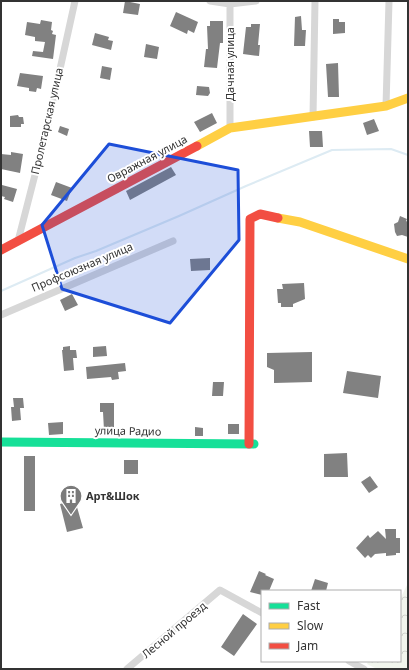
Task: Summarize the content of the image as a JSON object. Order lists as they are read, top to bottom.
{
  "streets": {
    "street": [
      "Дачная улица",
      "Пролетарская улица",
      "Овражная улица",
      "Профсоюзная улица",
      "улица Радио",
      "Лесной проезд"
    ]
  },
  "crossings": [
    ["Дачная улица", "Овражная улица"],
    ["Пролетарская улица", "Овражная улица"]
  ],
  "places": {
    "building": ["Арт&Шок"]
  },
  "legend": ["Fast", "Slow", "Jam"]
}
